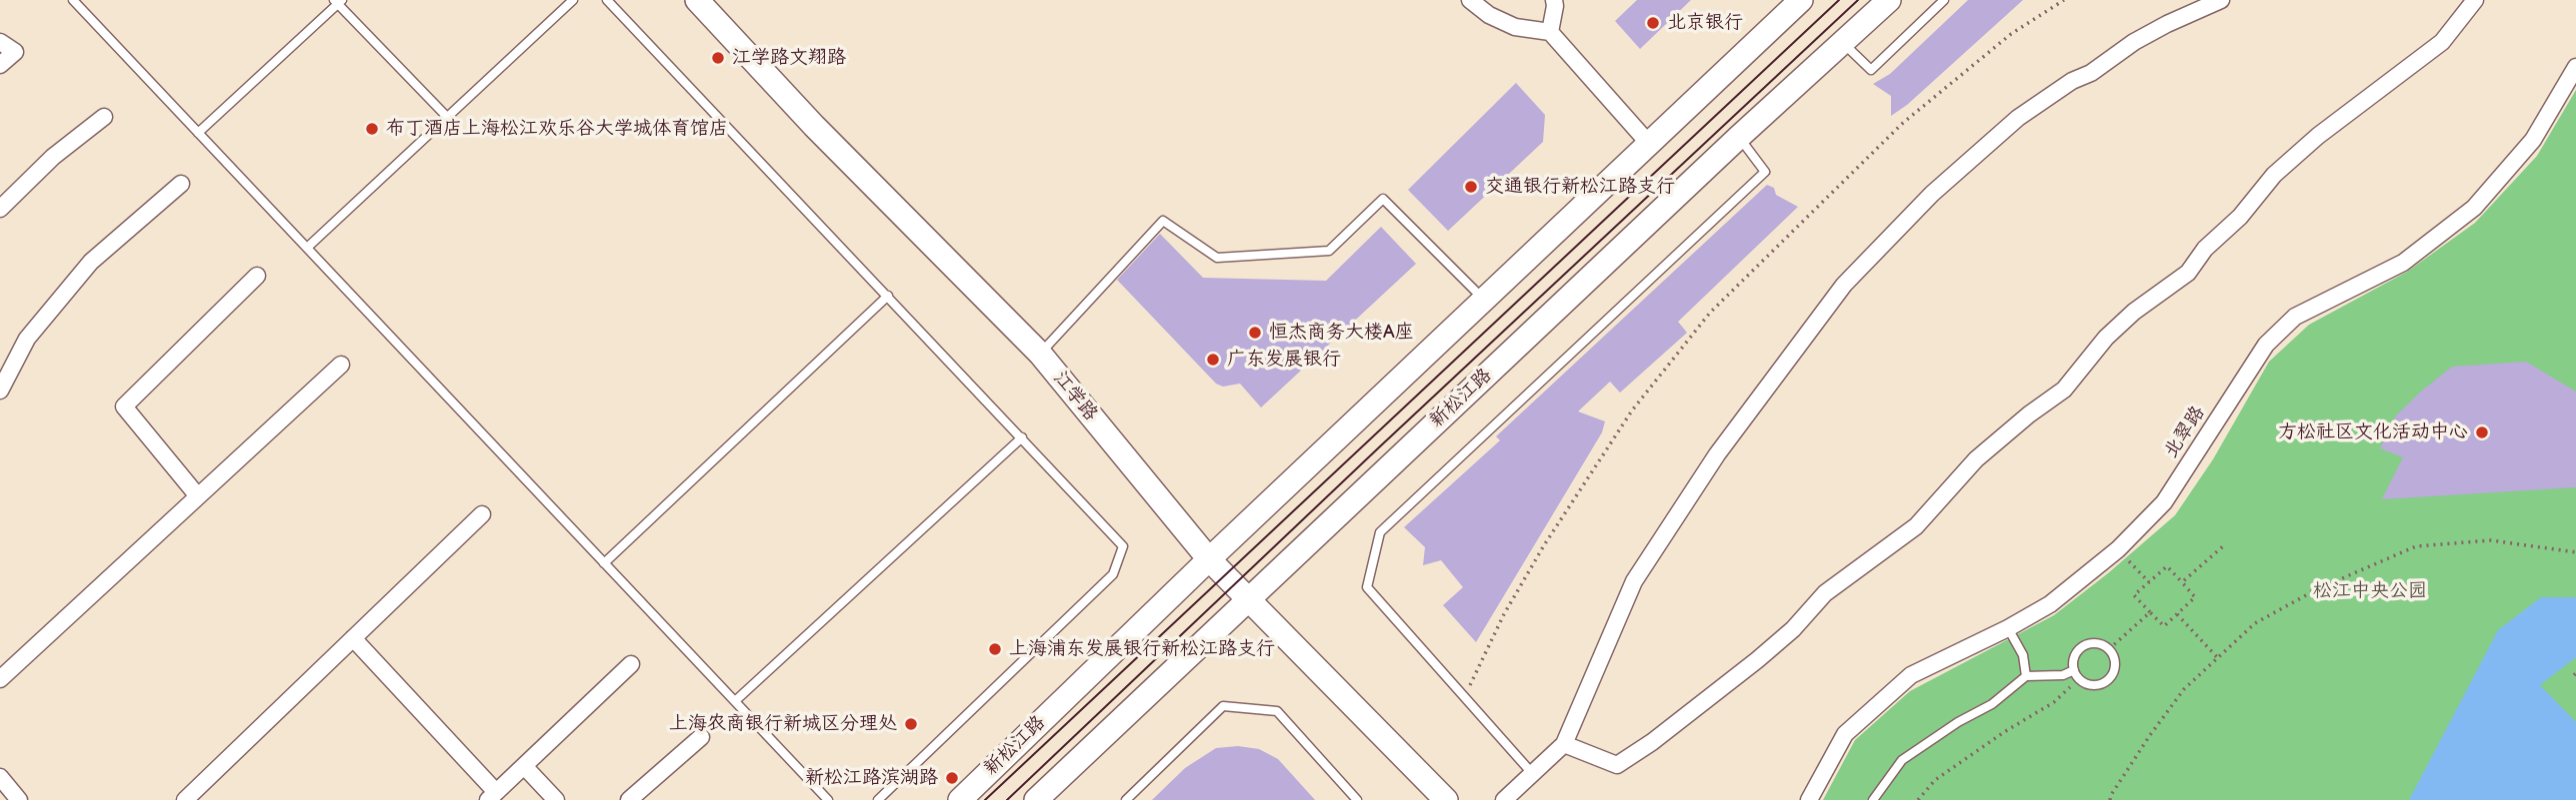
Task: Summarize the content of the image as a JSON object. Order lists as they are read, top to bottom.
{
  "streets": {
    "main road": ["江学路", "新松江路"],
    "street": ["北翠路"]
  },
  "crossings": [
    ["江学路", "新松江路"]
  ],
  "parks": ["松江中央公园"],
  "places": [
    "北京银行",
    "江学路文翔路",
    "布丁酒店上海松江欢乐谷大学城体育馆店",
    "交通银行新松江路支行",
    "恒杰商务大楼A座",
    "广东发展银行",
    "方松社区文化活动中心",
    "上海浦东发展银行新松江路支行",
    "上海农商银行新城区分理处",
    "新松江路滨湖路"
  ]
}
